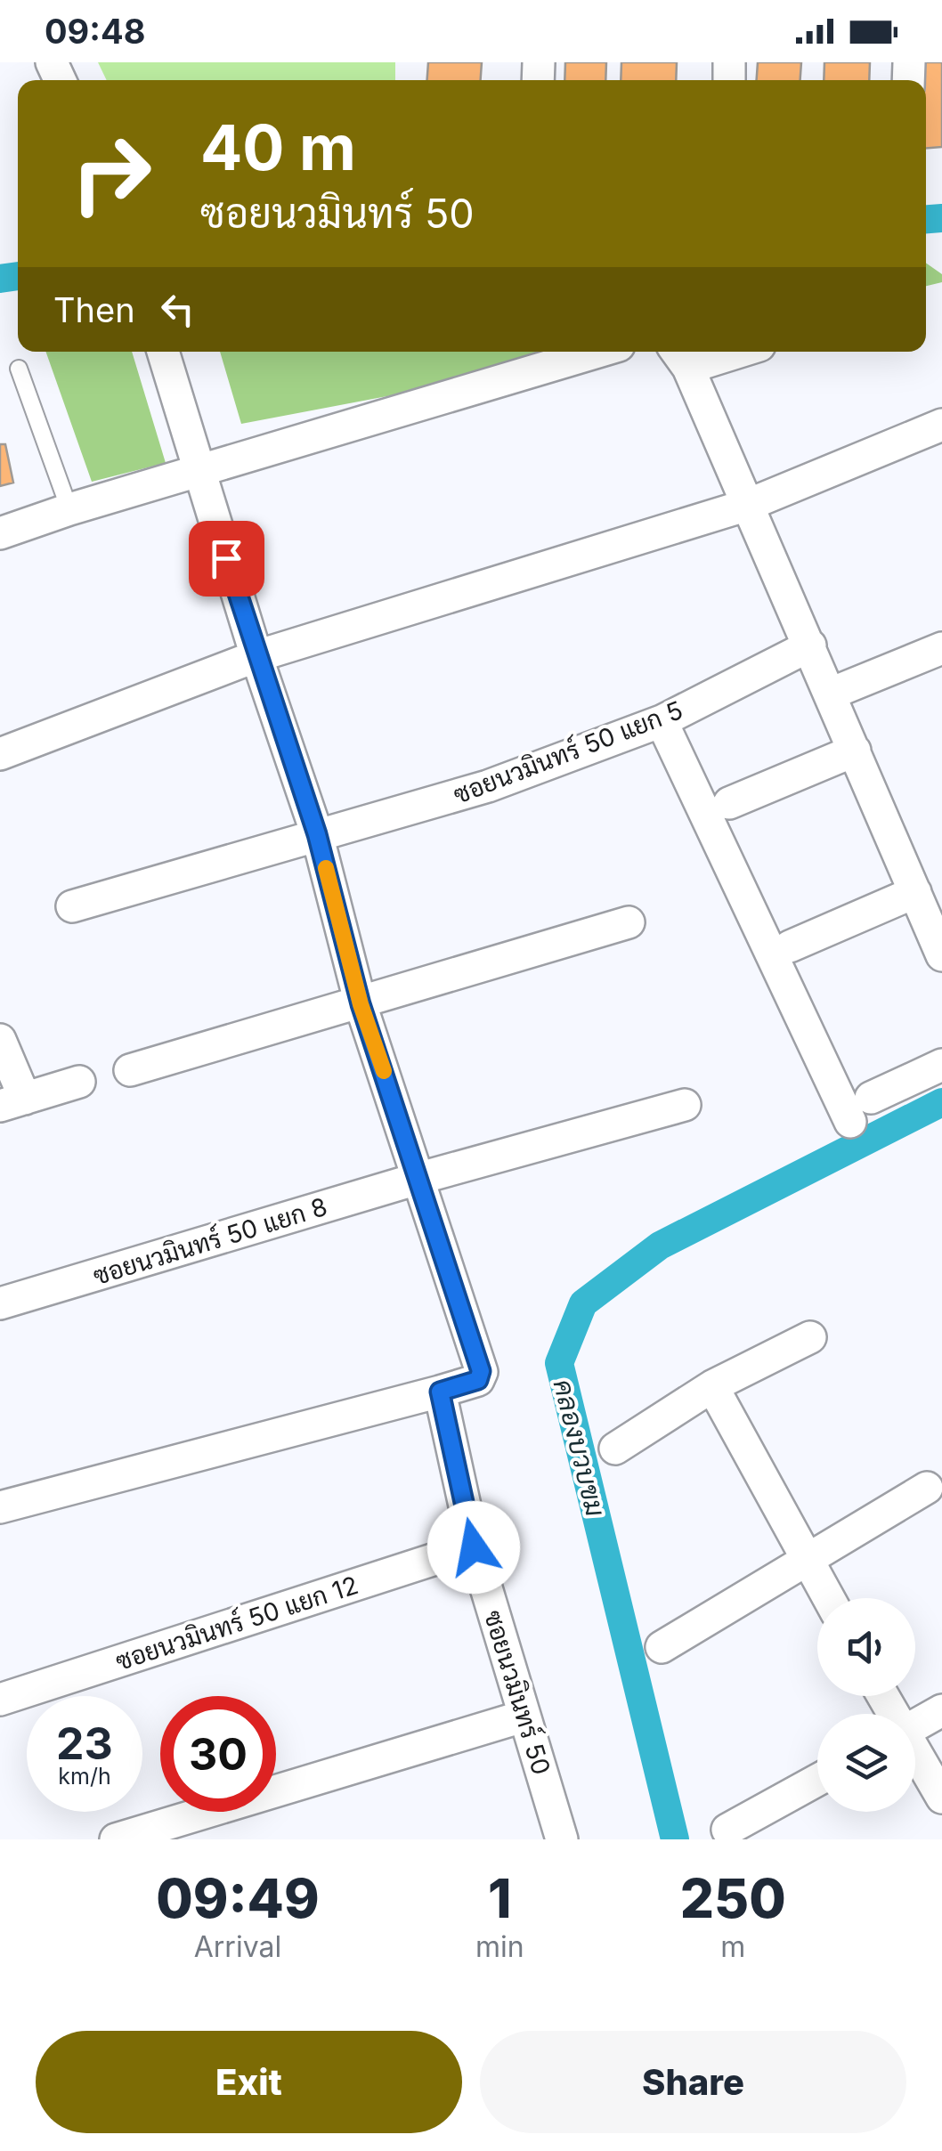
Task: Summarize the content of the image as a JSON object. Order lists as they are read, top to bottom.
{
  "streets": {
    "street": [
      "ซอยนวมินทร์ 50 แยก 5",
      "ซอยนวมินทร์ 50 แยก 8",
      "ซอยนวมินทร์ 50 แยก 12",
      "ซอยนวมินทร์ 50"
    ]
  },
  "crossings": [
    ["ซอยนวมินทร์ 50 แยก 12", "ซอยนวมินทร์ 50"]
  ],
  "water": ["คลองบวบขม"],
  "page": {
    "status": "09:48",
    "turn": ["40 m", "ซอยนวมินทร์ 50"],
    "then": "Then",
    "speed": "23 km/h",
    "limit": "30",
    "eta": [
      "09:49",
      "Arrival",
      "1",
      "min",
      "250",
      "m"
    ],
    "buttons": ["Exit", "Share"]
  }
}
